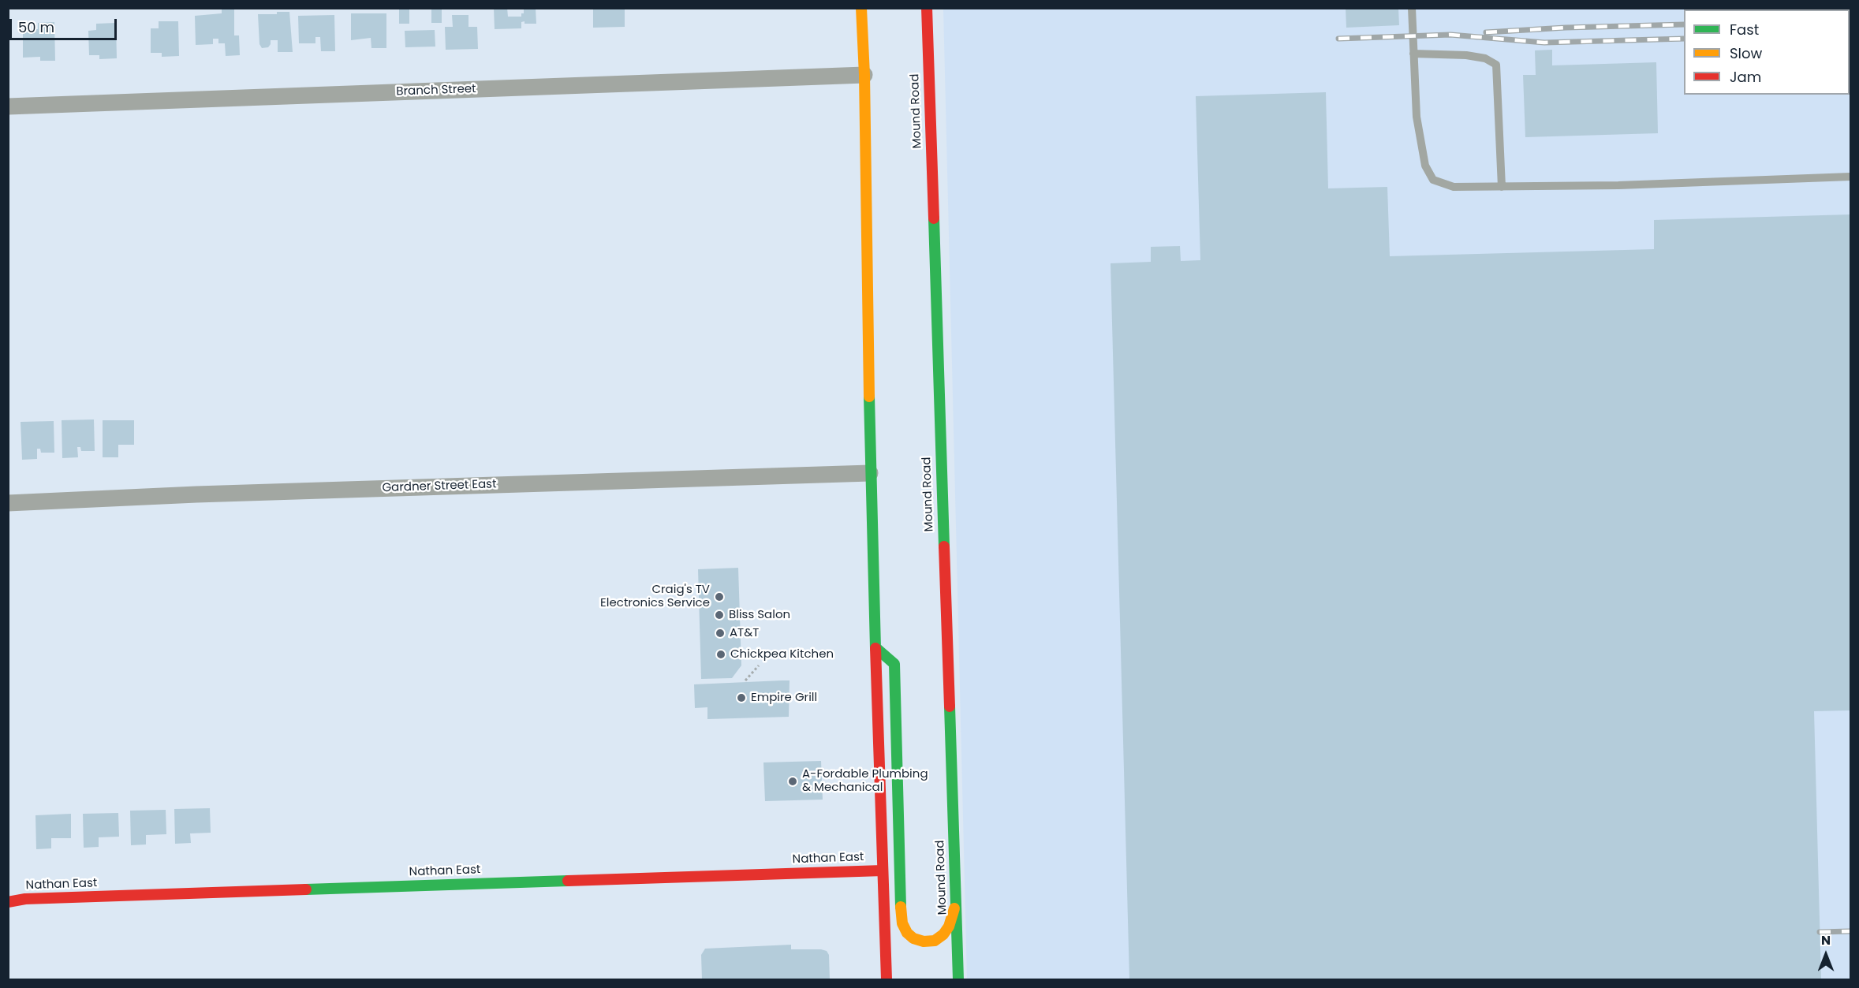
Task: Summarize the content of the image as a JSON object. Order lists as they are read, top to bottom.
{
  "streets": {
    "main road": ["Mound Road", "Nathan East"],
    "street": ["Branch Street", "Gardner Street East"]
  },
  "places": [
    "Craig's TV Electronics Service",
    "Bliss Salon",
    "AT&T",
    "Chickpea Kitchen",
    "Empire Grill",
    "A-Fordable Plumbing & Mechanical"
  ],
  "legend": ["Fast", "Slow", "Jam"],
  "scale_bar": "50 m",
  "north": "top"
}
